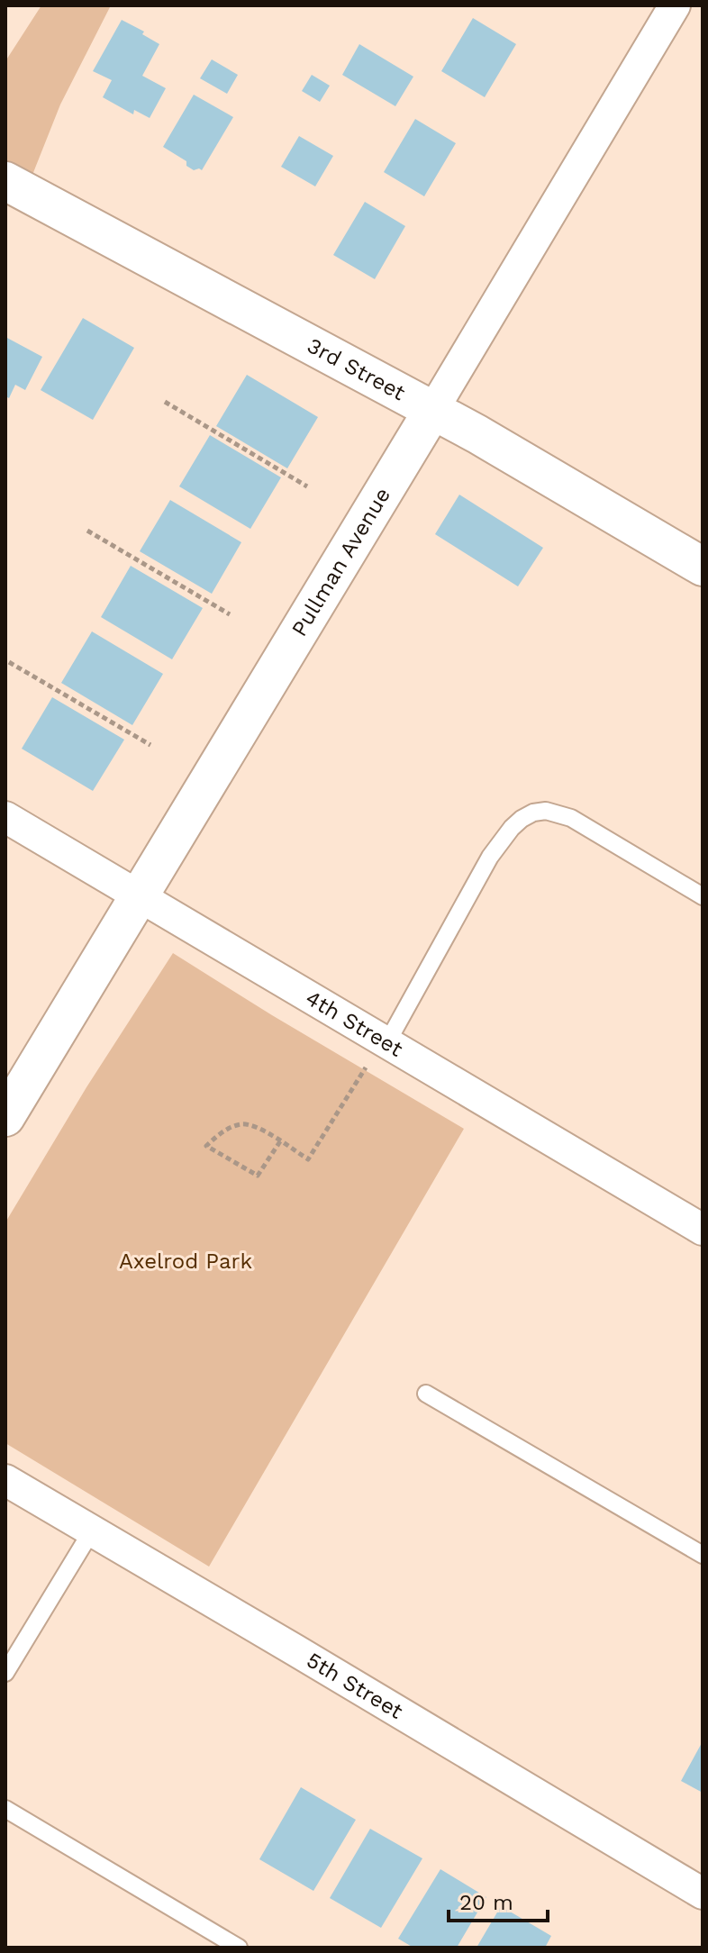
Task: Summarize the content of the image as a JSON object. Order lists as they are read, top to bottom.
{
  "streets": {
    "street": [
      "3rd Street",
      "Pullman Avenue",
      "4th Street",
      "5th Street"
    ]
  },
  "crossings": [
    ["3rd Street", "Pullman Avenue"],
    ["Pullman Avenue", "4th Street"]
  ],
  "parks": ["Axelrod Park"],
  "scale_bar": "20 m"
}
